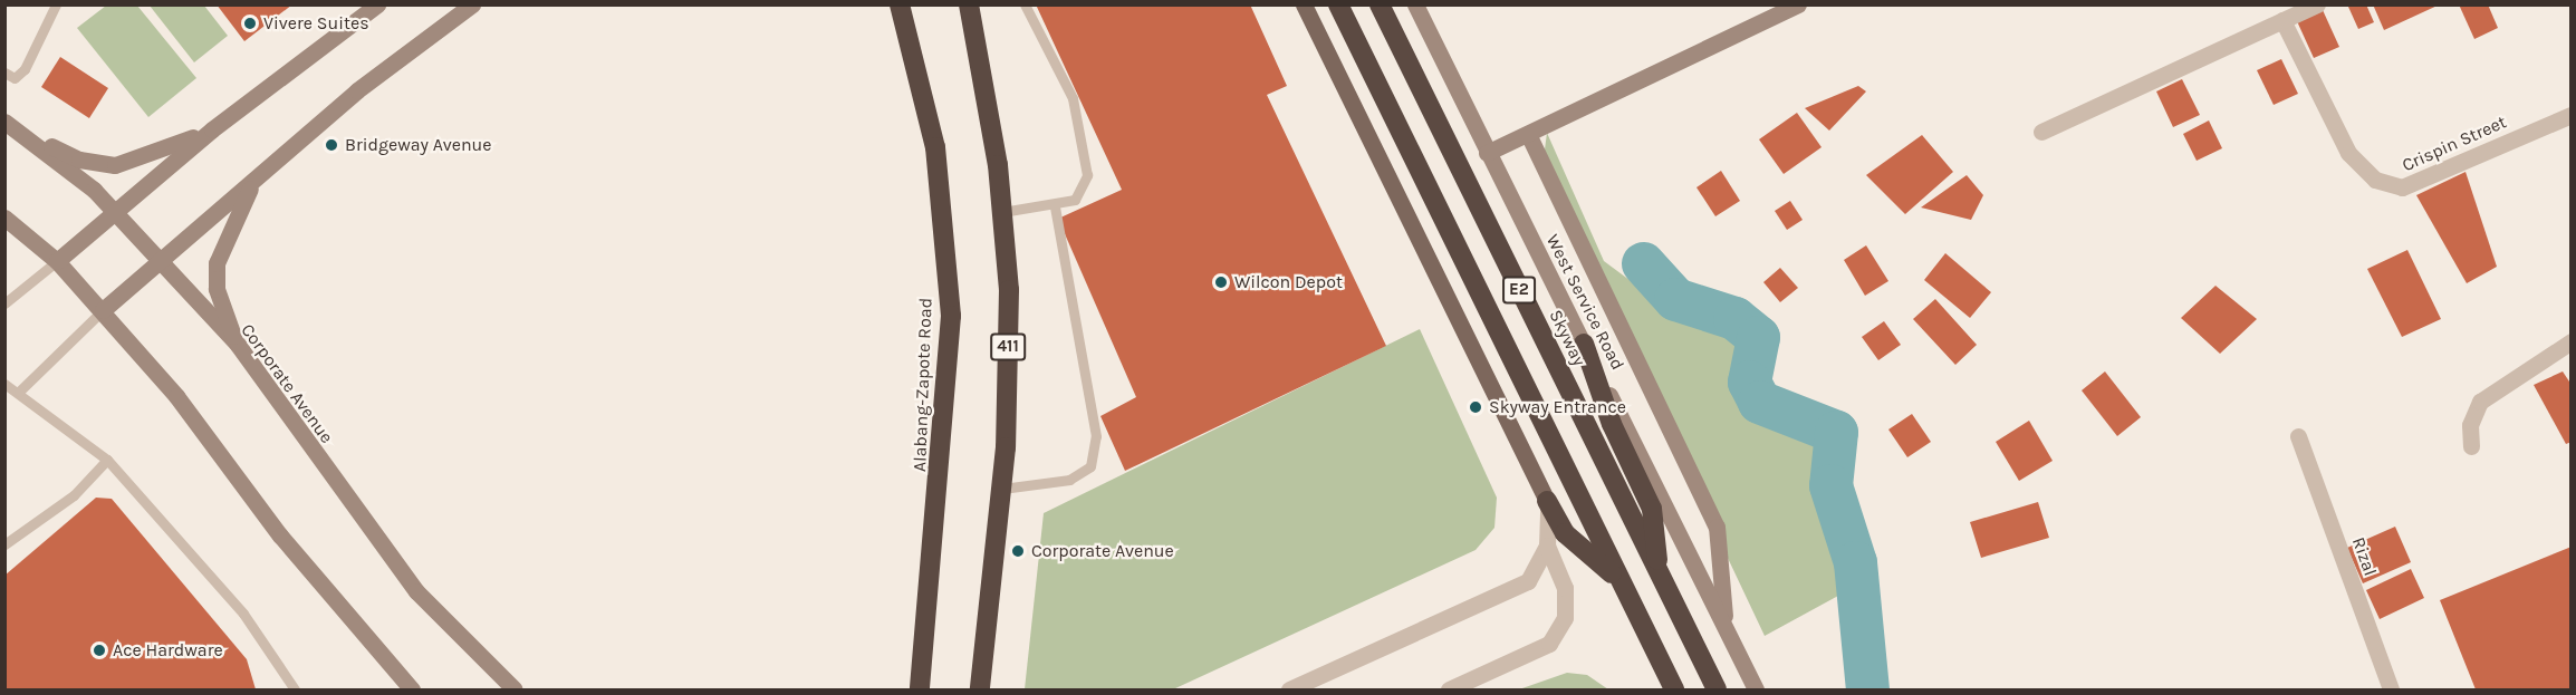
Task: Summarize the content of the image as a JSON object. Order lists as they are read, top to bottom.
{
  "streets": {
    "highway": [
      "E2",
      "Skyway",
      "411",
      "Alabang-Zapote Road"
    ],
    "main road": ["West Service Road", "Corporate Avenue"],
    "street": ["Crispin Street", "Rizal"]
  },
  "places": [
    "Vivere Suites",
    "Bridgeway Avenue",
    "Wilcon Depot",
    "Skyway Entrance",
    "Corporate Avenue",
    "Ace Hardware"
  ]
}
